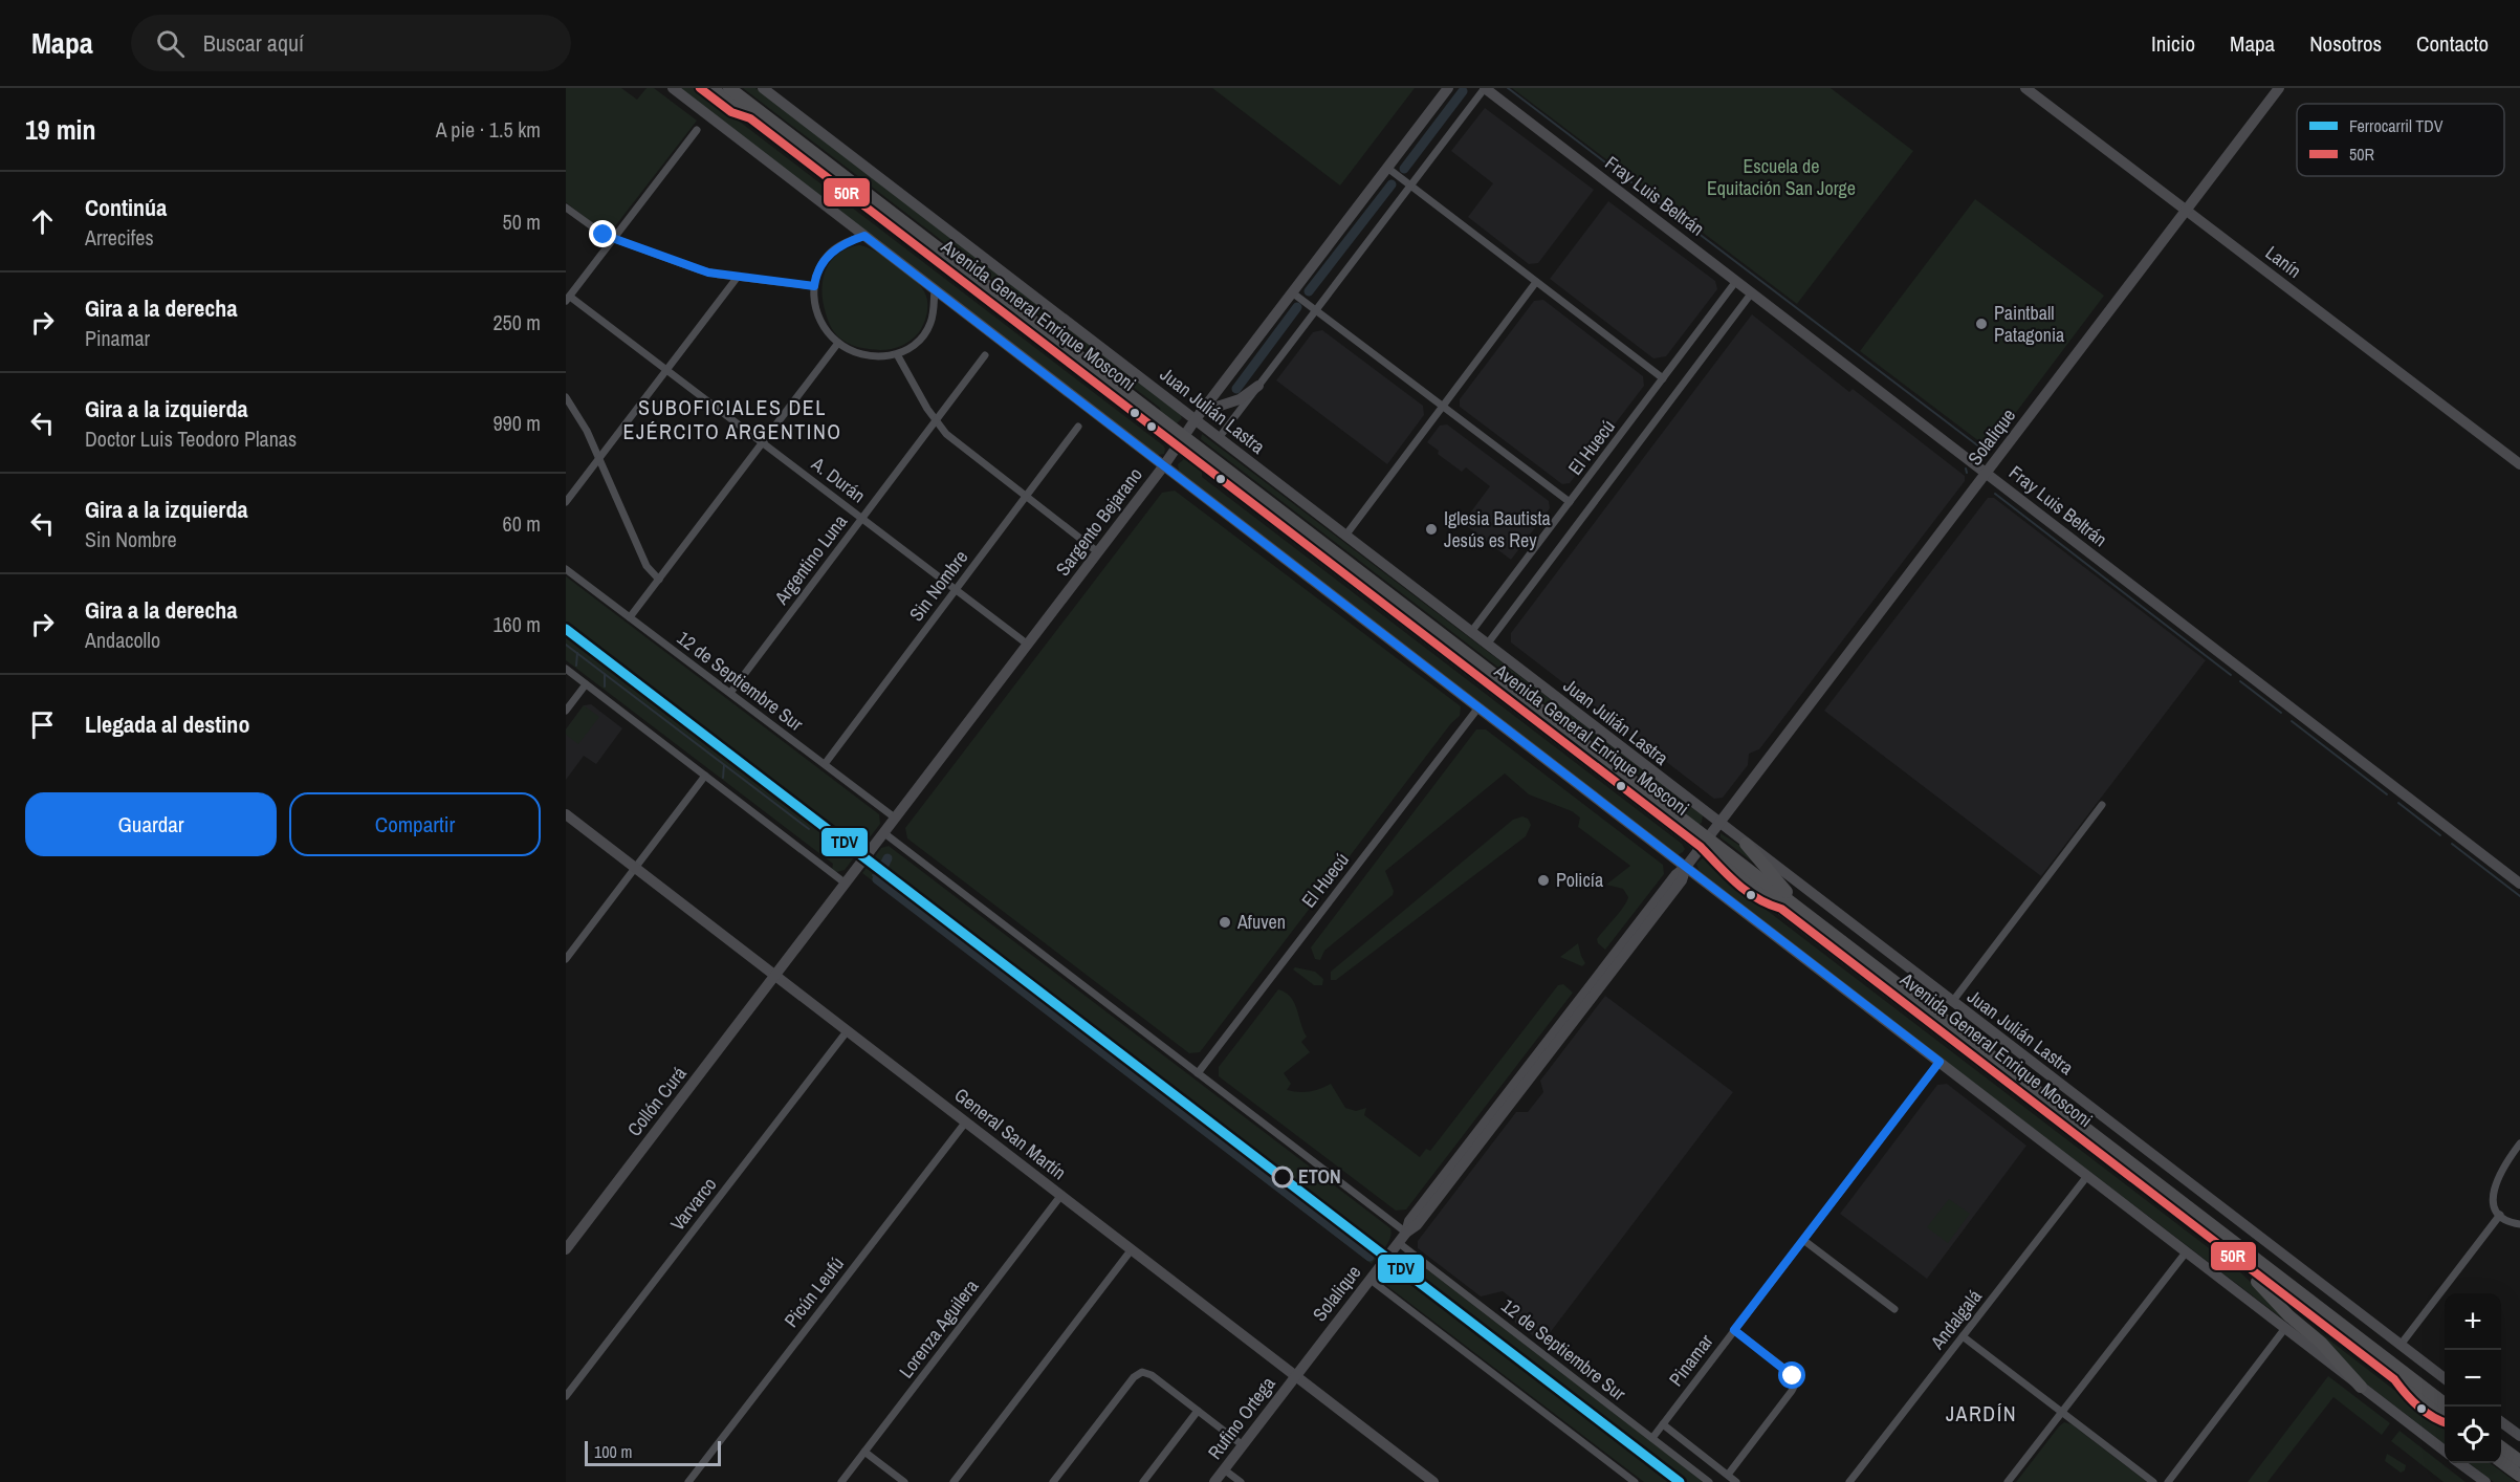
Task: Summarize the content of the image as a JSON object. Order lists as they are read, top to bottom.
{
  "streets": {
    "highway": ["Avenida General Enrique Mosconi"],
    "street": [
      "Fray Luis Beltrán",
      "Lanín",
      "Juan Julián Lastra",
      "Solalique",
      "El Huecú",
      "A. Durán",
      "Sargento Bejarano",
      "Argentino Luna",
      "Sin Nombre",
      "12 de Septiembre Sur",
      "Collón Curá",
      "General San Martín",
      "Varvarco",
      "Picún Leufú",
      "Andalgalá",
      "Lorenza Aguilera",
      "Pinamar",
      "Rufino Ortega"
    ]
  },
  "crossings": [
    ["Fray Luis Beltrán", "Solalique"],
    ["Fray Luis Beltrán", "El Huecú"],
    ["Lanín", "Solalique"],
    ["Avenida General Enrique Mosconi", "Solalique"],
    ["Avenida General Enrique Mosconi", "Sargento Bejarano"],
    ["Juan Julián Lastra", "Solalique"],
    ["Juan Julián Lastra", "El Huecú"],
    ["Juan Julián Lastra", "Sargento Bejarano"],
    ["Solalique", "12 de Septiembre Sur"],
    ["Solalique", "General San Martín"],
    ["Solalique", "Rufino Ortega"],
    ["A. Durán", "Sargento Bejarano"],
    ["A. Durán", "Argentino Luna"],
    ["A. Durán", "Sin Nombre"],
    ["Sargento Bejarano", "12 de Septiembre Sur"],
    ["Sargento Bejarano", "Collón Curá"],
    ["Sargento Bejarano", "General San Martín"],
    ["Argentino Luna", "12 de Septiembre Sur"],
    ["Sin Nombre", "12 de Septiembre Sur"],
    ["12 de Septiembre Sur", "Pinamar"],
    ["Collón Curá", "General San Martín"],
    ["General San Martín", "Varvarco"],
    ["General San Martín", "Picún Leufú"],
    ["General San Martín", "Lorenza Aguilera"],
    ["General San Martín", "Rufino Ortega"]
  ],
  "districts": ["SUBOFICIALES DEL EJÉRCITO ARGENTINO", "JARDÍN"],
  "parks": ["Escuela de Equitación San Jorge"],
  "places": [
    "Paintball Patagonia",
    "Iglesia Bautista Jesús es Rey",
    "Policía",
    "Afuven",
    "ETON"
  ],
  "lines": ["transit line 50R", "rail line TDV"],
  "legend": ["Ferrocarril TDV", "50R"],
  "scale_bar": "100 m",
  "page": {
    "header": "Mapa",
    "search": "Buscar aquí",
    "nav": [
      "Inicio",
      "Mapa",
      "Nosotros",
      "Contacto"
    ],
    "heading": ["19 min", "A pie · 1.5 km"],
    "list": [
      ["Continúa", "Arrecifes", "50 m"],
      ["Gira a la derecha", "Pinamar", "250 m"],
      ["Gira a la izquierda", "Doctor Luis Teodoro Planas", "990 m"],
      ["Gira a la izquierda", "Sin Nombre", "60 m"],
      ["Gira a la derecha", "Andacollo", "160 m"],
      "Llegada al destino"
    ],
    "buttons": ["Guardar", "Compartir"],
    "map_buttons": ["+", "−"],
    "scale": "100 m"
  }
}
